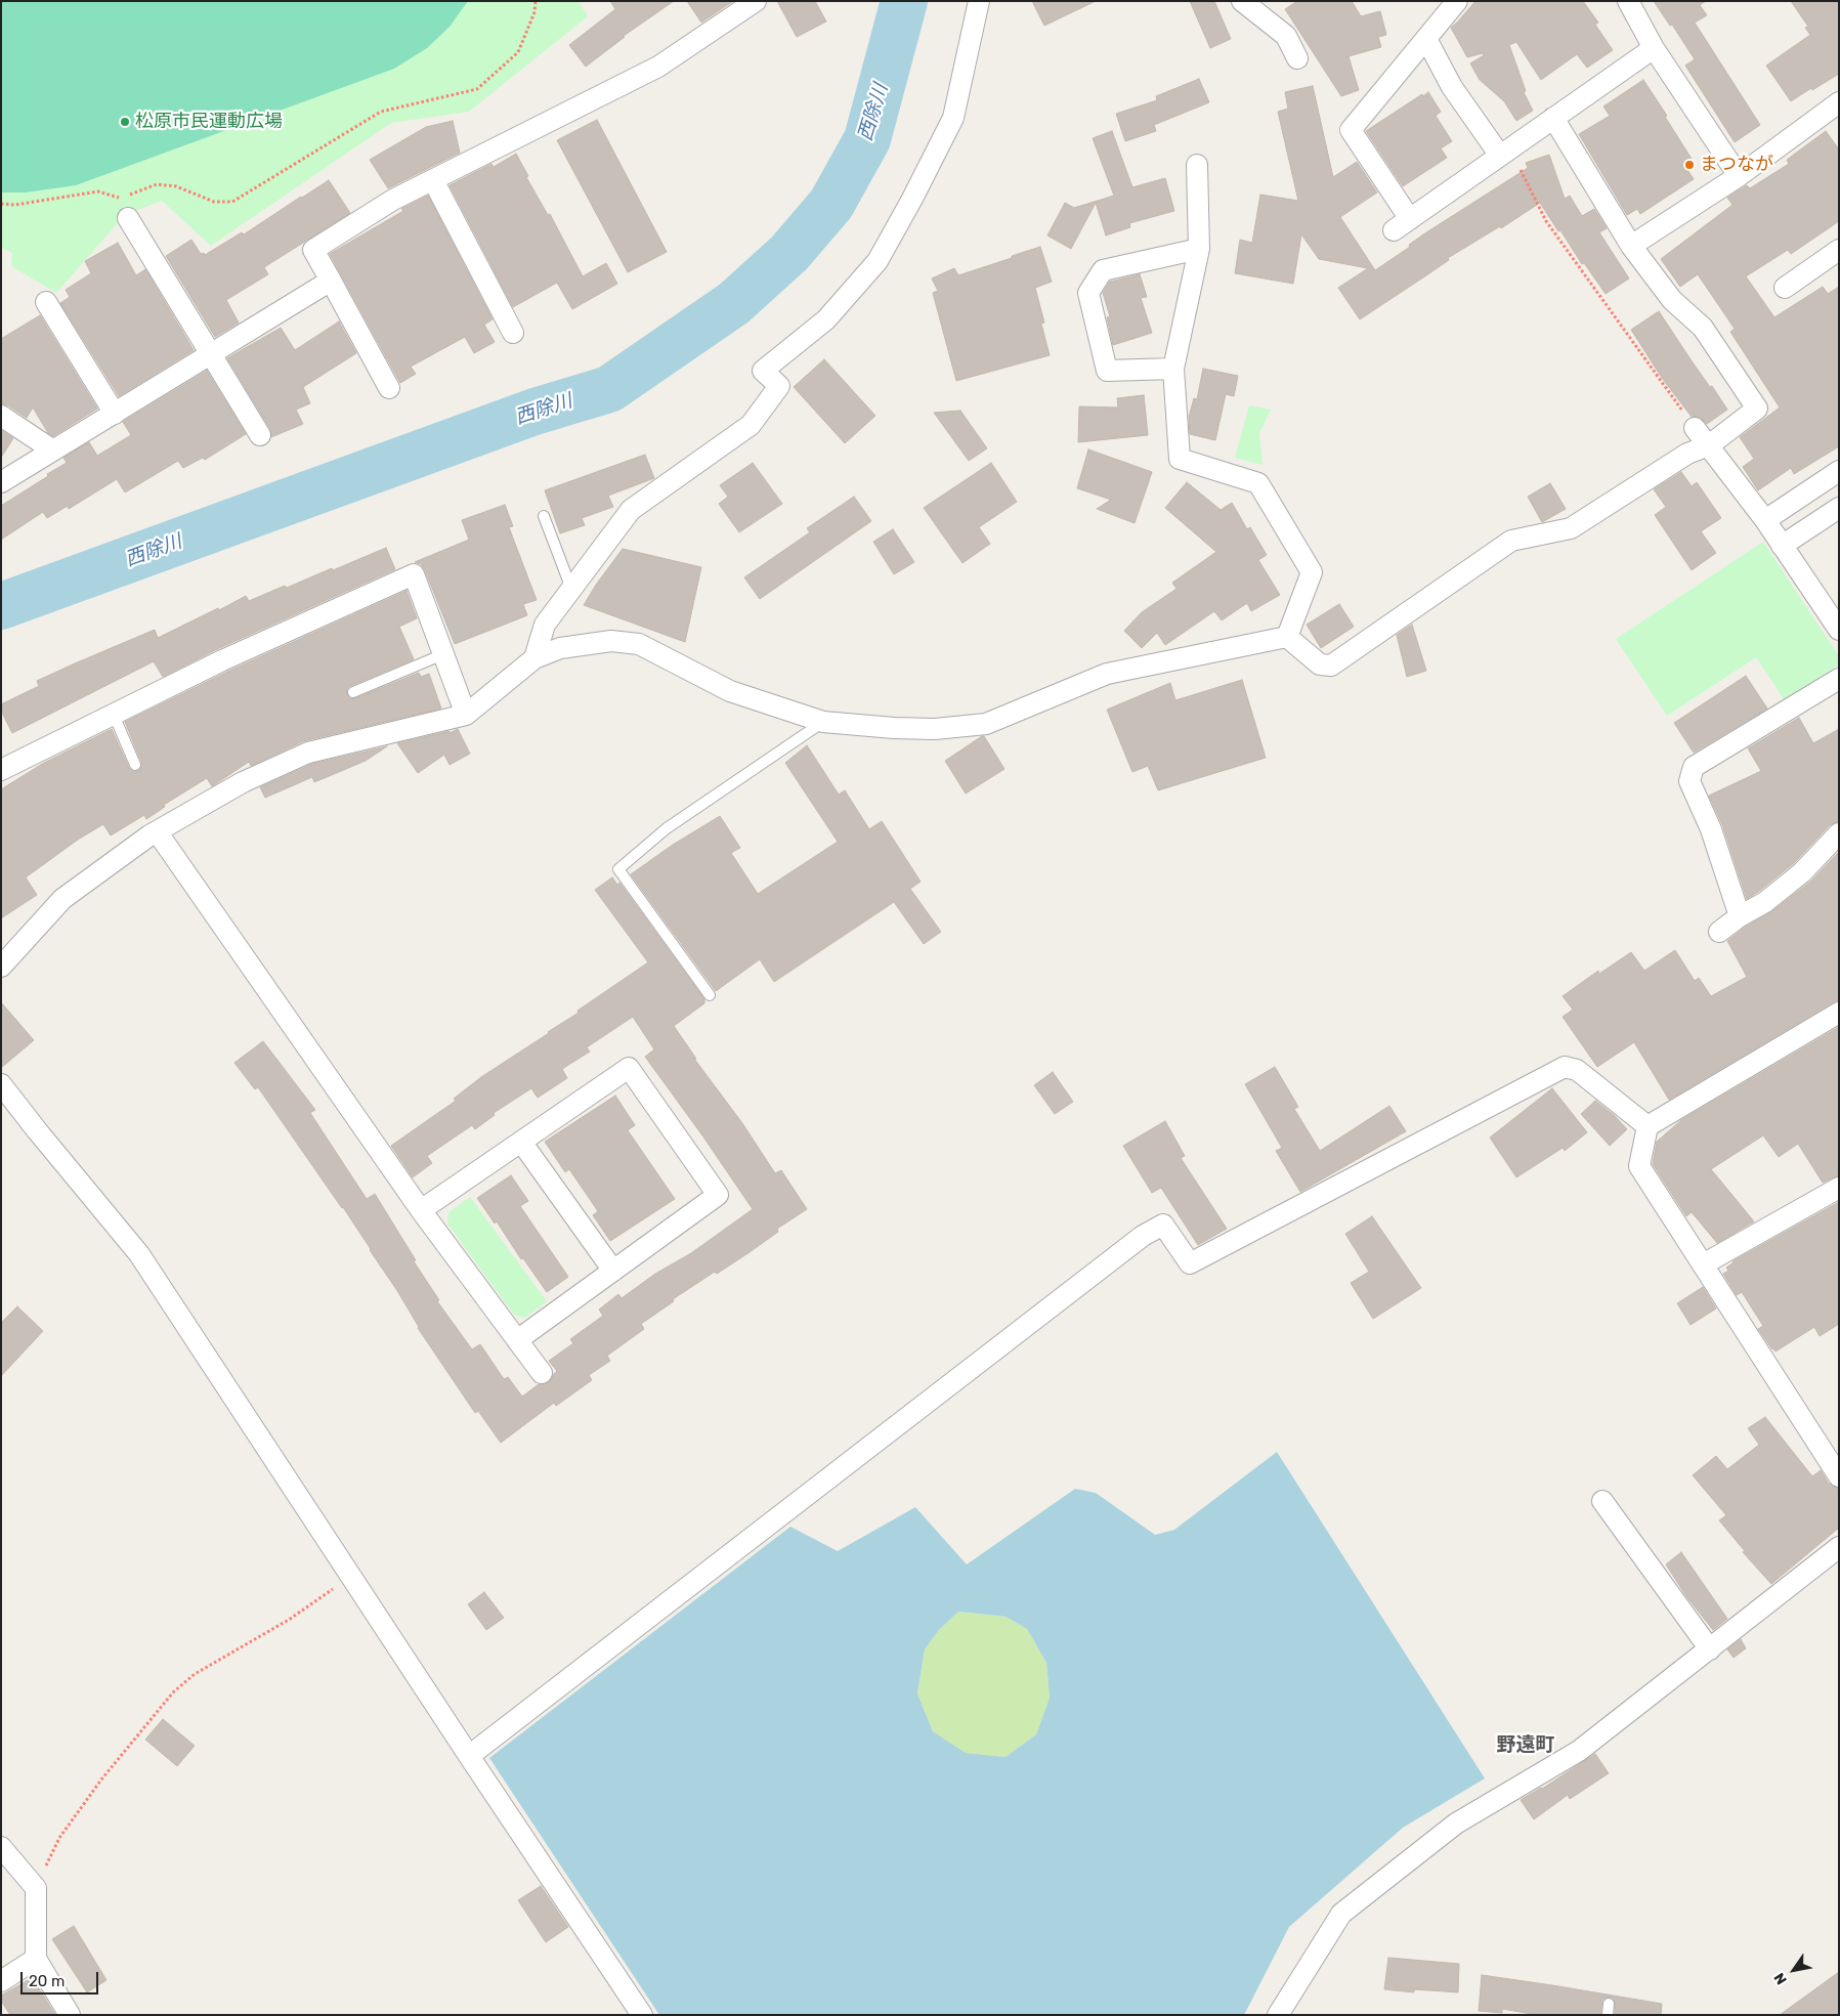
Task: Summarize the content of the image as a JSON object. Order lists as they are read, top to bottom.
{
  "districts": ["野遠町"],
  "water": ["西除川"],
  "places": ["松原市民運動広場", "まつなが"],
  "scale_bar": "20 m",
  "north": "bottom left"
}
